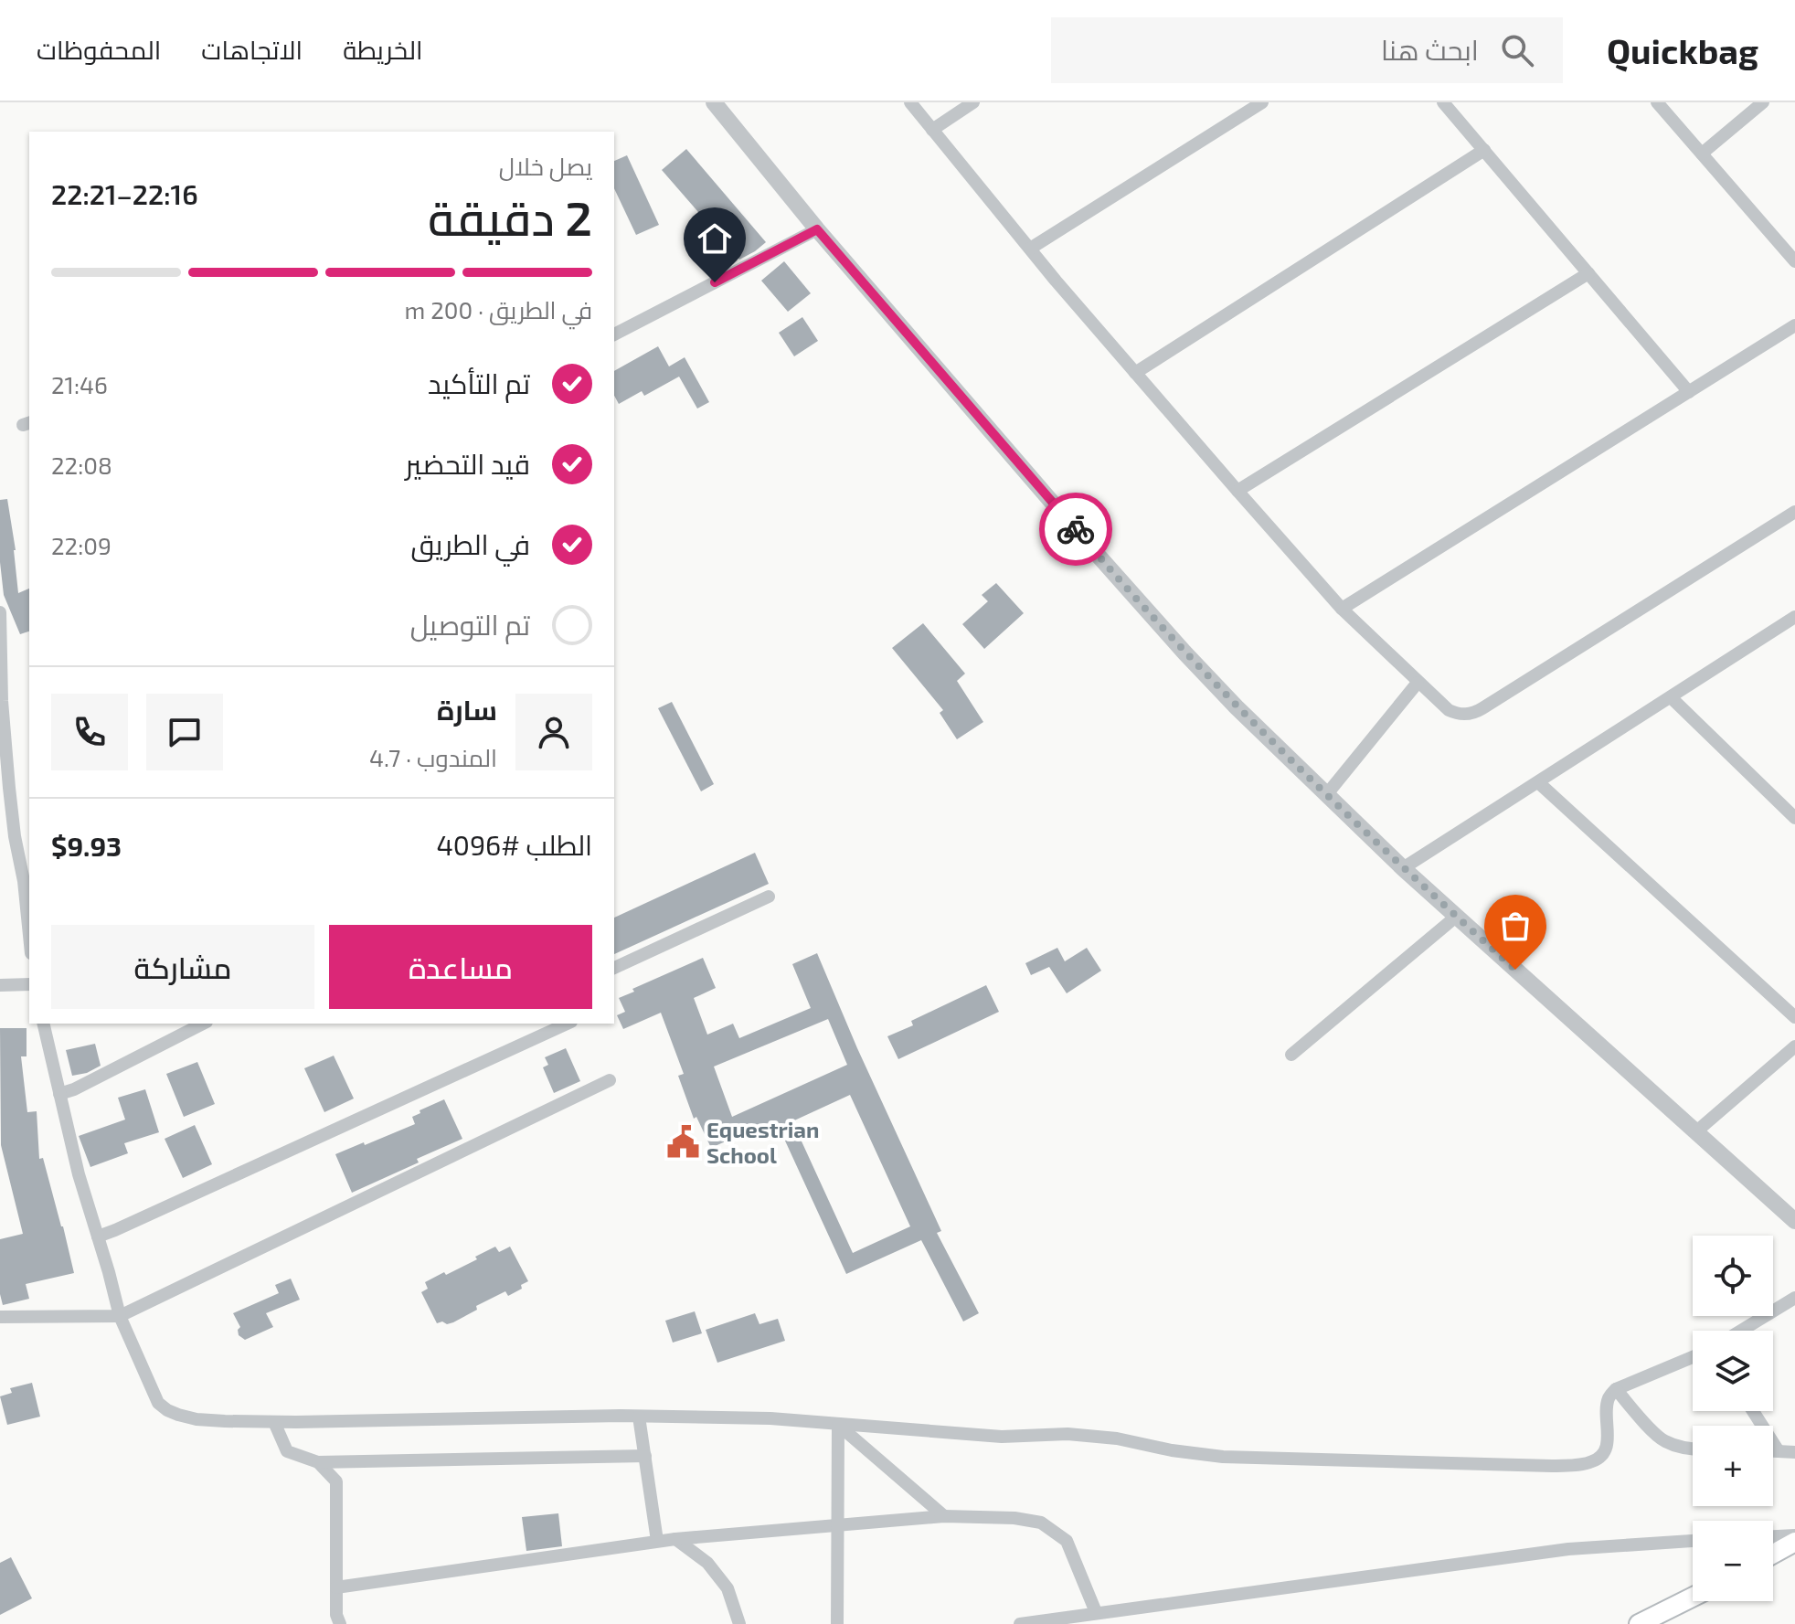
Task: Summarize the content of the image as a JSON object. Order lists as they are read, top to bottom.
{
  "places": {
    "public building": ["Equestrian School"]
  },
  "page": {
    "header": "Quickbag",
    "search": "ابحث هنا",
    "nav": ["الخريطة", "الاتجاهات", "المحفوظات"],
    "heading": ["2 دقيقة", "يصل خلال", "22:16–22:21"],
    "panel": [
      "سارة",
      "المندوب · 4.7",
      "الطلب #4096",
      "$9.93"
    ],
    "bar": "في الطريق · 200 m",
    "list": [
      ["تم التأكيد", "21:46"],
      ["قيد التحضير", "22:08"],
      ["في الطريق", "22:09"],
      "تم التوصيل"
    ],
    "buttons": ["مساعدة", "مشاركة"],
    "map_buttons": ["+", "−"]
  }
}
